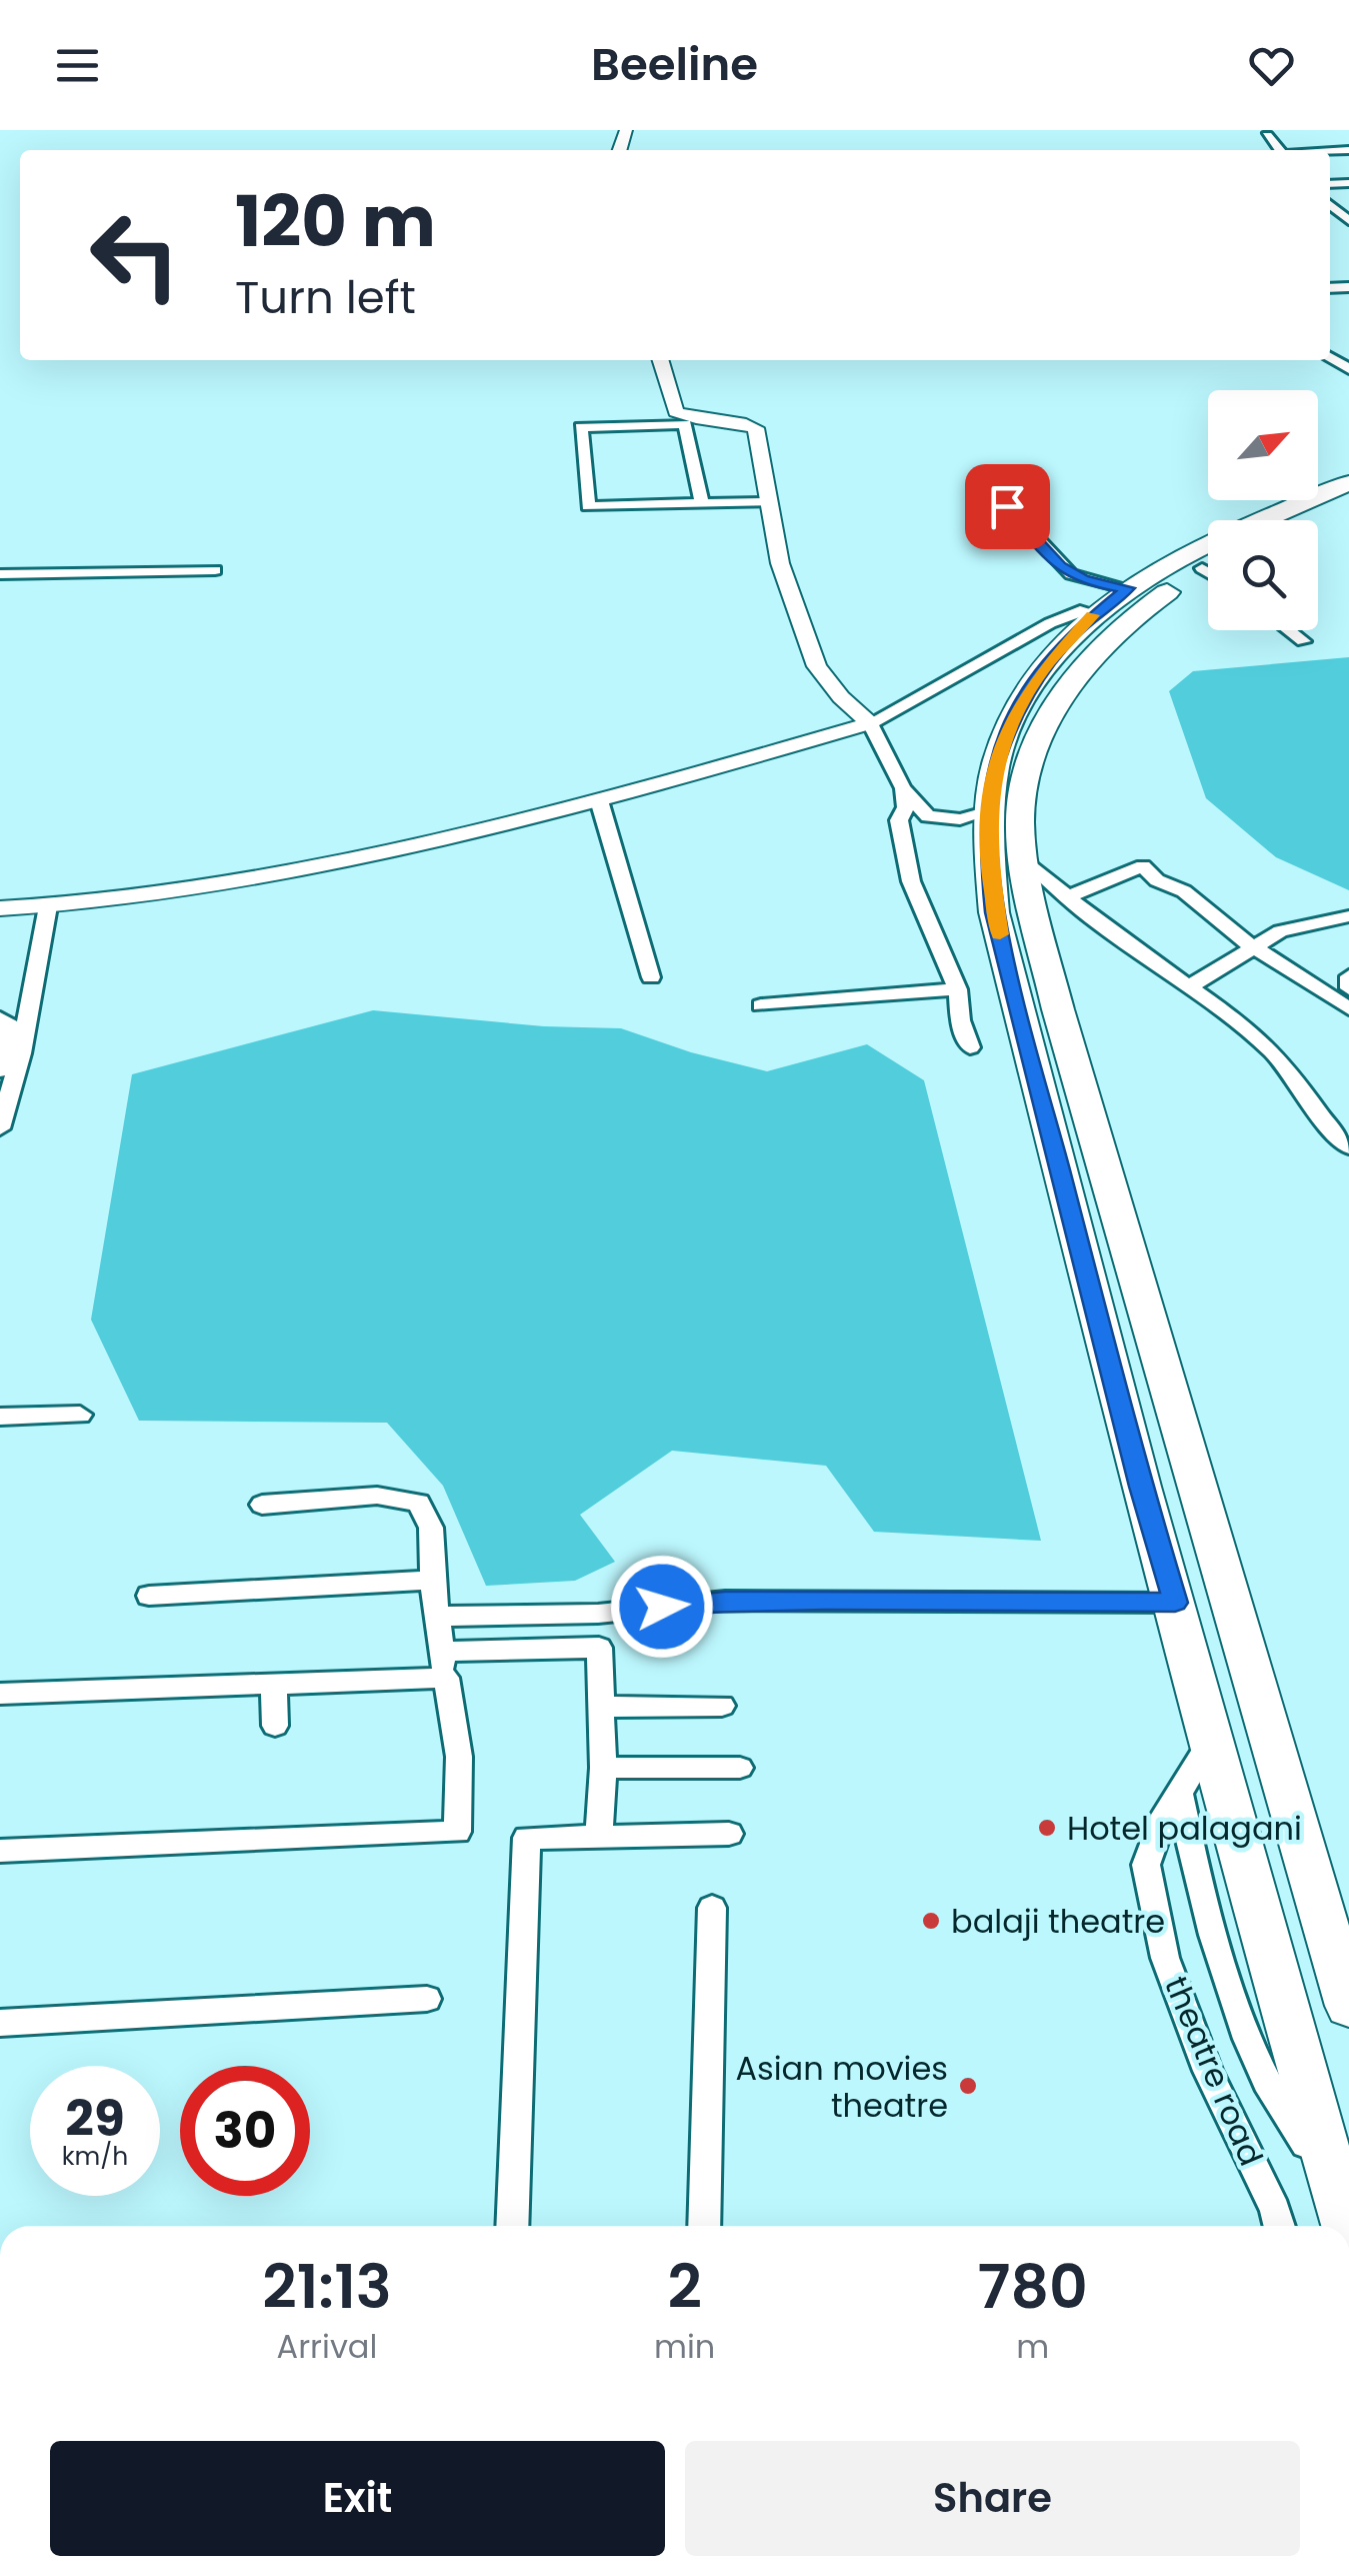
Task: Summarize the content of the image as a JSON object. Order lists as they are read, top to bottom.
{
  "streets": {
    "street": ["theatre road"]
  },
  "places": ["Hotel palagani", "balaji theatre", "Asian movies theatre"],
  "north": "top right",
  "page": {
    "header": "Beeline",
    "turn": ["120 m", "Turn left"],
    "speed": "29 km/h",
    "limit": "30",
    "eta": [
      "21:13",
      "Arrival",
      "2",
      "min",
      "780",
      "m"
    ],
    "buttons": ["Exit", "Share"]
  }
}
